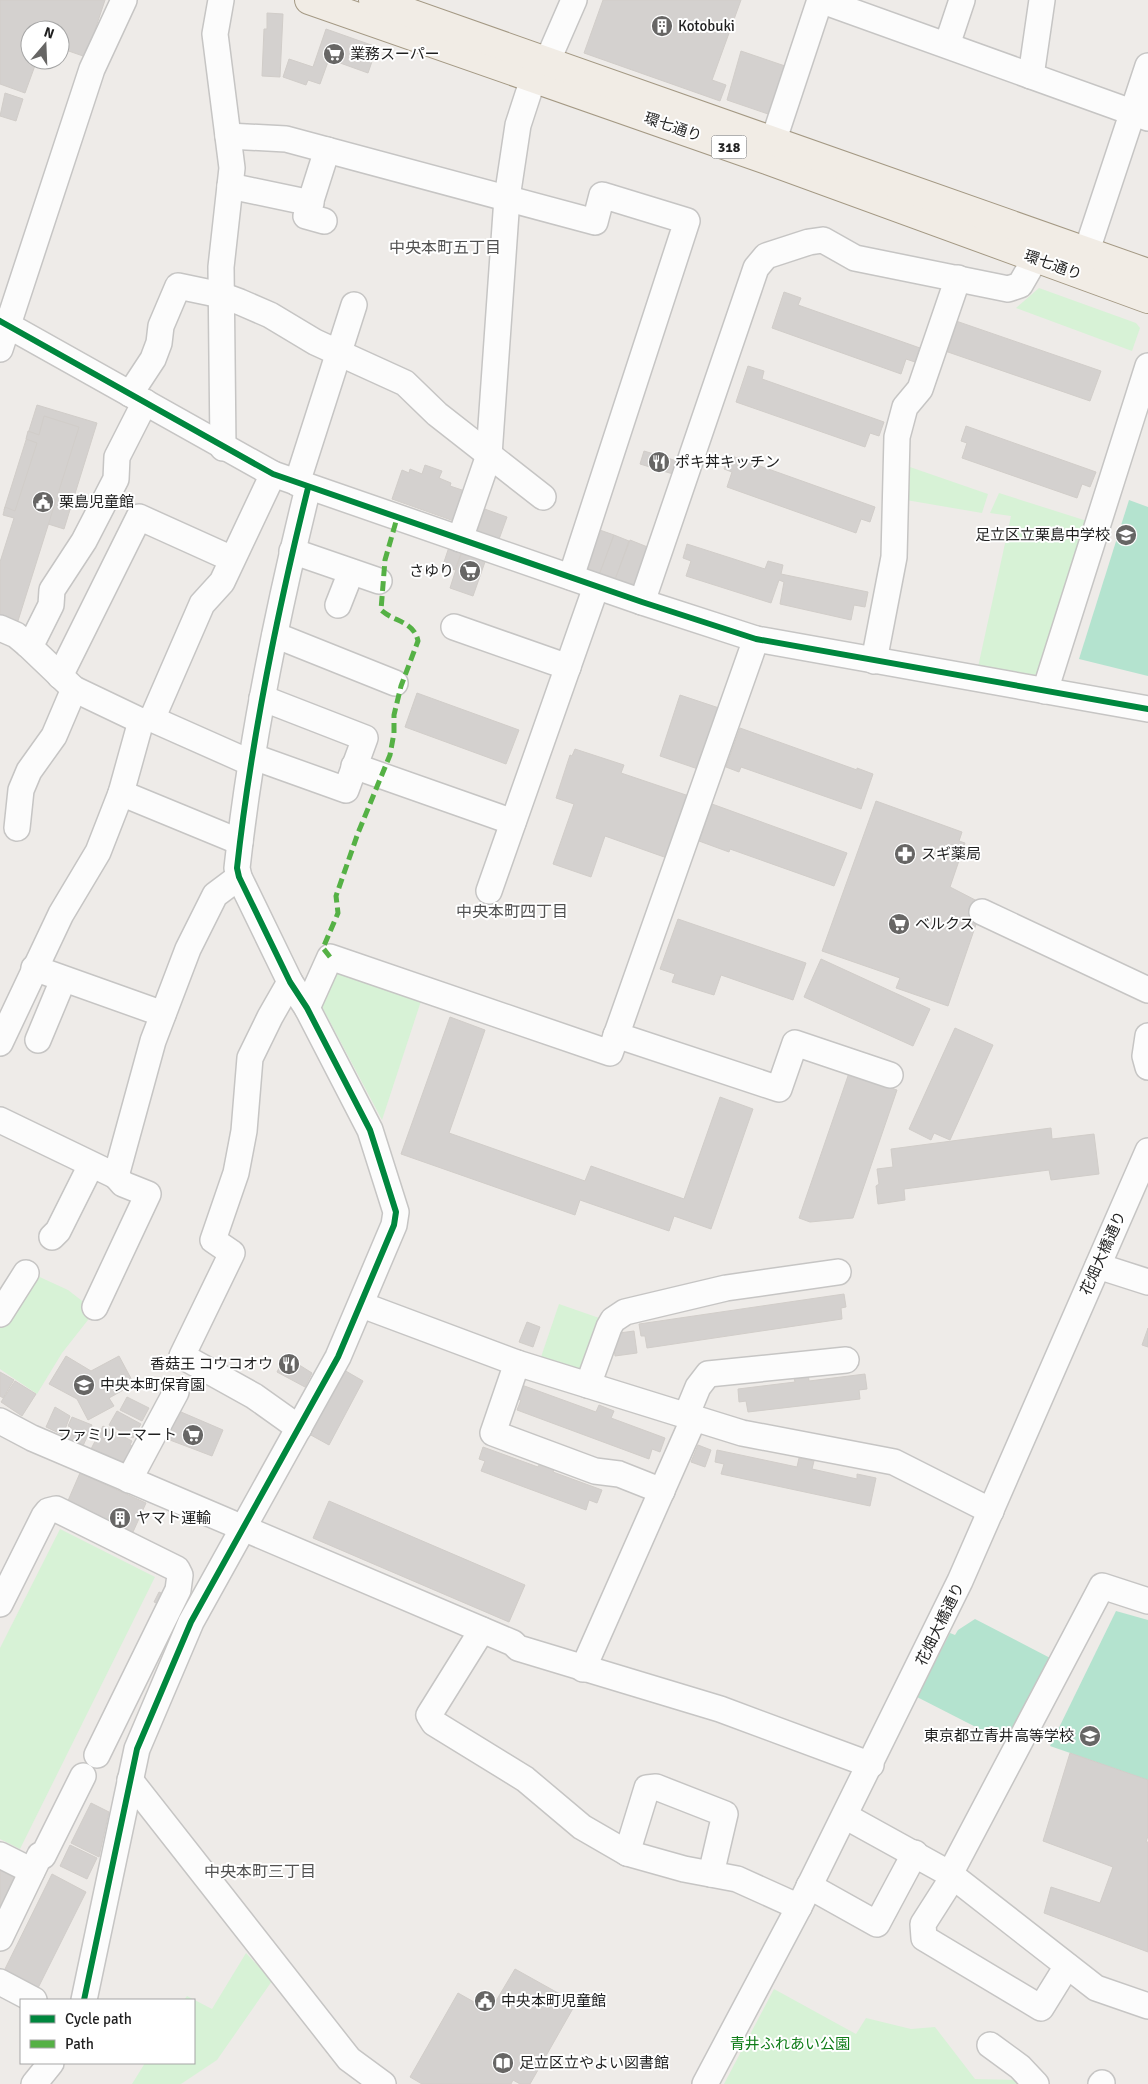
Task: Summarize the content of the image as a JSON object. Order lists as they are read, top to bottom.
{
  "streets": {
    "main road": ["環七通り", "318"],
    "street": ["花畑大橋通り"]
  },
  "districts": ["中央本町五丁目", "中央本町四丁目", "中央本町三丁目"],
  "parks": ["青井ふれあい公園"],
  "places": {
    "building": ["Kotobuki", "ヤマト運輸"],
    "supermarket": [
      "業務スーパー",
      "さゆり",
      "ベルクス",
      "ファミリーマート"
    ],
    "restaurant": ["ポキ丼キッチン", "香菇王 コウコオウ"],
    "public building": ["栗島児童館", "中央本町児童館"],
    "school or university": ["足立区立栗島中学校", "中央本町保育園", "東京都立青井高等学校"],
    "pharmacy": ["スギ薬局"],
    "library": ["足立区立やよい図書館"]
  },
  "legend": ["Cycle path", "Path"],
  "north": "top"
}
